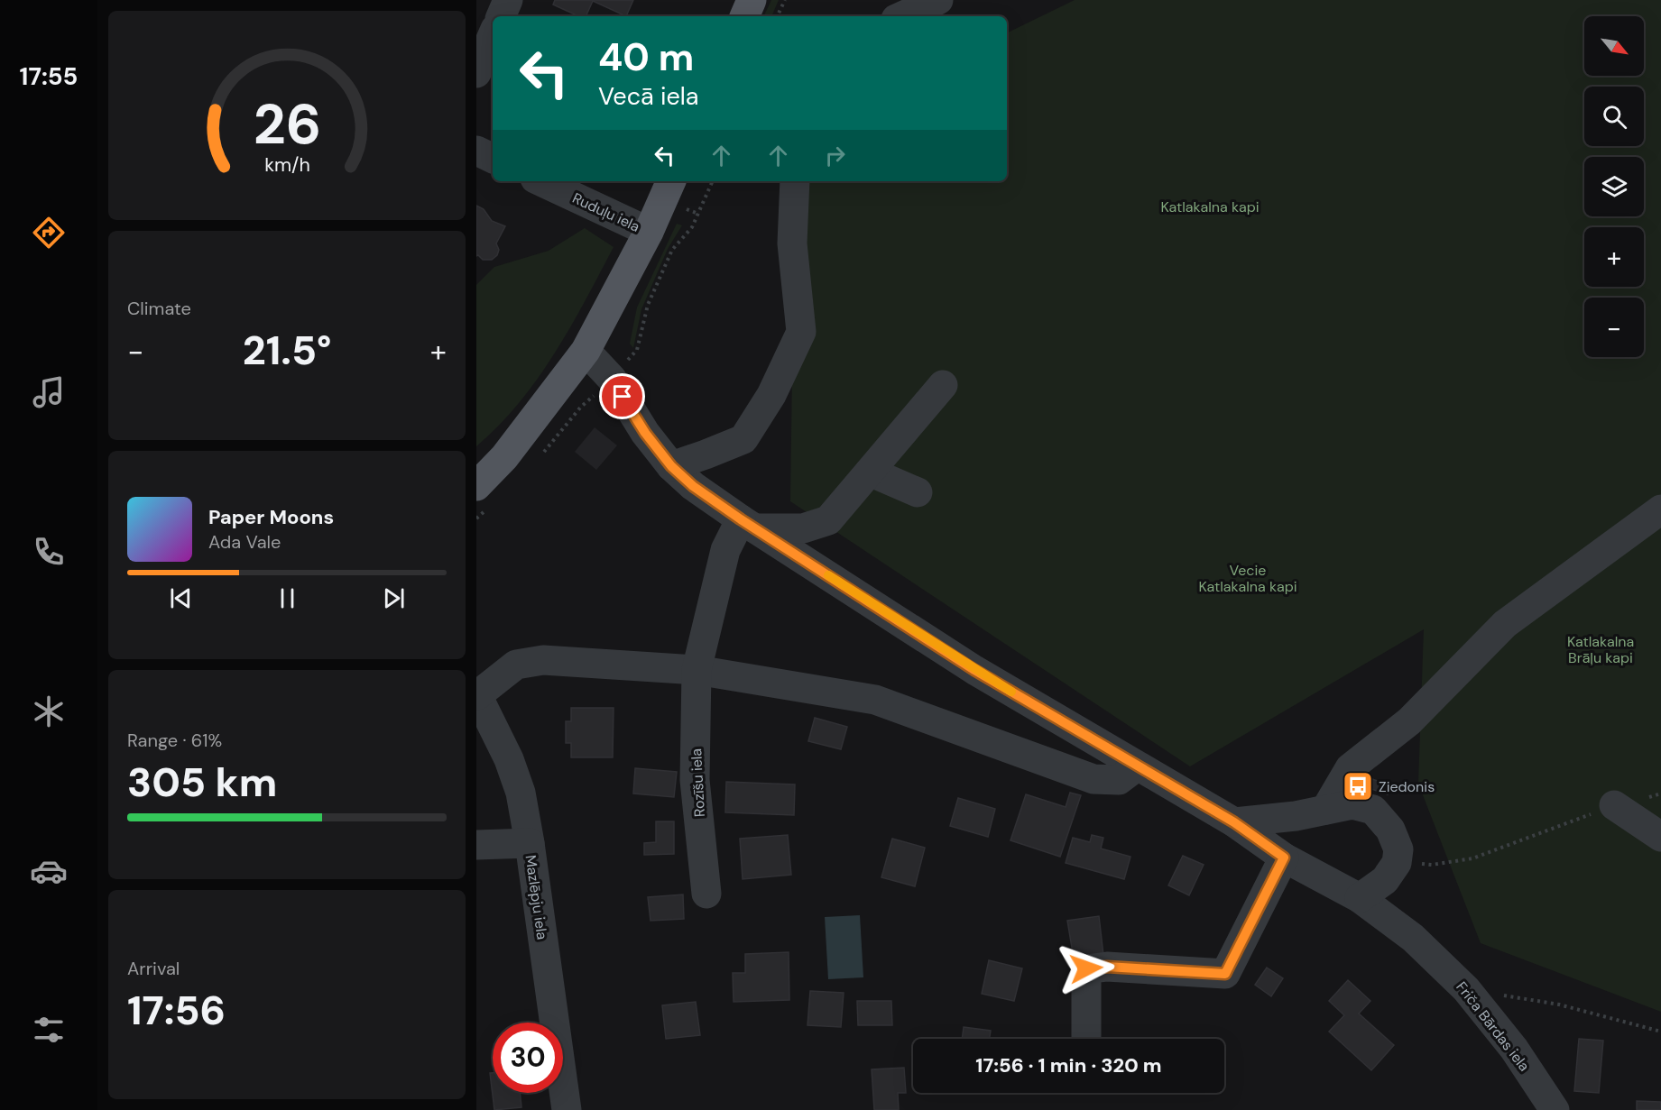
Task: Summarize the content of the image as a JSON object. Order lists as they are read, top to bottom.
{
  "streets": {
    "street": [
      "Ruduļu iela",
      "Rozīšu iela",
      "Mazlēpju iela",
      "Friča Bārdas iela"
    ]
  },
  "crossings": [
    ["Rozīšu iela", "Friča Bārdas iela"]
  ],
  "parks": ["Katlakalna kapi", "Vecie Katlakalna kapi", "Katlakalna Brāļu kapi"],
  "places": {
    "bus stop": ["Ziedonis"]
  },
  "north": "bottom right",
  "page": {
    "tabs": "17:55",
    "map_buttons": ["+", "−"],
    "turn": ["40 m", "Vecā iela"],
    "tile": [
      "Climate",
      ["Range · 61%", "305 km"],
      ["Arrival", "17:56"]
    ],
    "heat": ["−", "21.5°", "+"],
    "song": ["Paper Moons", "Ada Vale"],
    "limit": "30",
    "trip": "17:56 · 1 min · 320 m",
    "gauge": ["26", "km/h"]
  }
}
